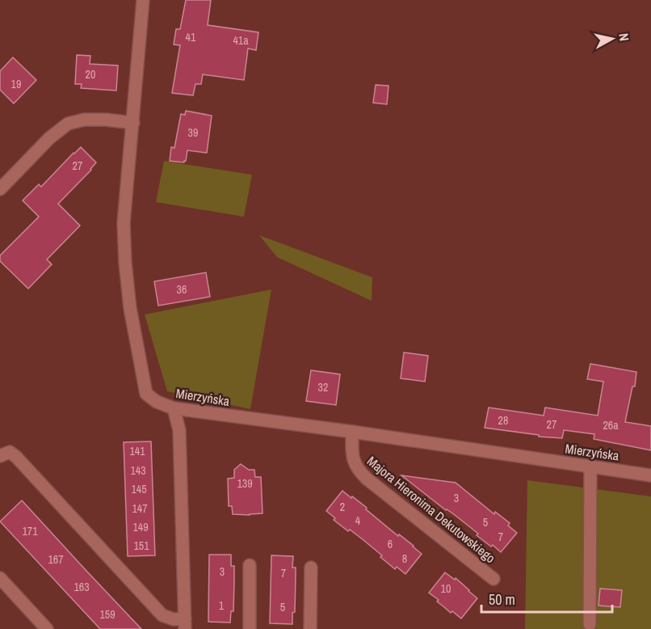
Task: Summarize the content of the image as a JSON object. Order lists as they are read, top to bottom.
{
  "streets": {
    "street": ["Mierzyńska", "Majora Hieronima Dekutowskiego"]
  },
  "crossings": [
    ["Mierzyńska", "Majora Hieronima Dekutowskiego"]
  ],
  "house_numbers": [
    "41",
    "41a",
    "20",
    "19",
    "39",
    "27",
    "36",
    "32",
    "28",
    "27",
    "26a",
    "141",
    "143",
    "139",
    "145",
    "3",
    "2",
    "147",
    "4",
    "5",
    "149",
    "171",
    "7",
    "6",
    "151",
    "8",
    "167",
    "3",
    "7",
    "163",
    "10",
    "1",
    "5",
    "159"
  ],
  "scale_bar": "50 m",
  "north": "right"
}
